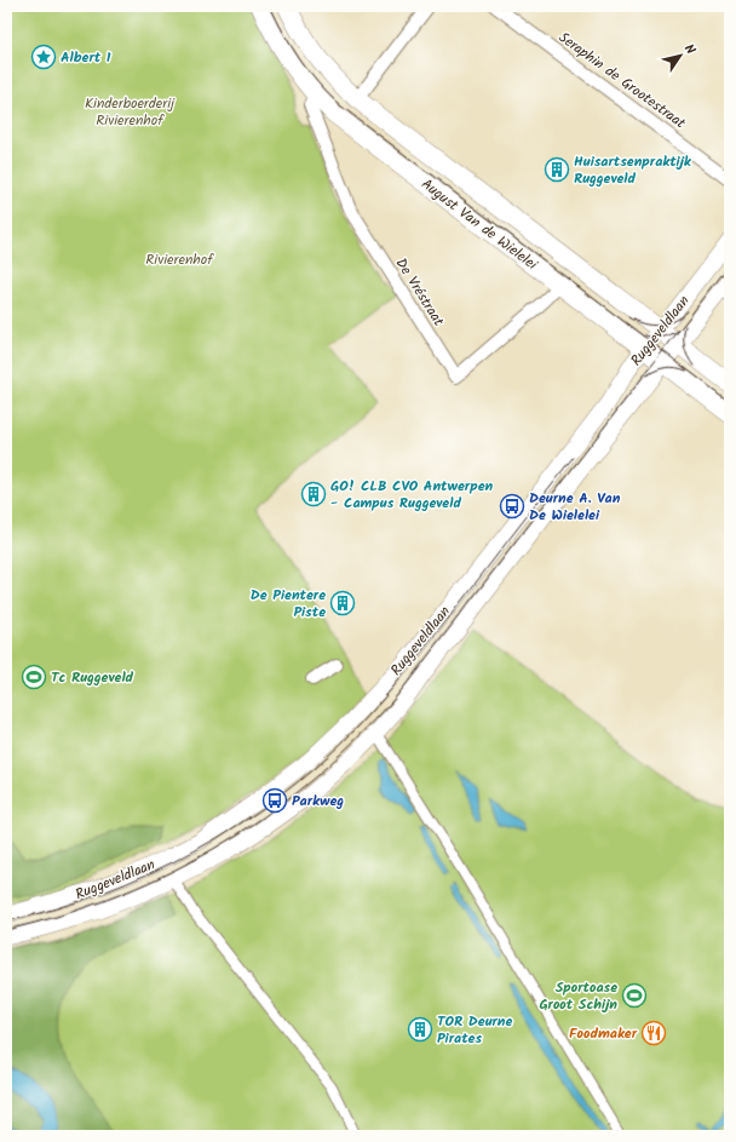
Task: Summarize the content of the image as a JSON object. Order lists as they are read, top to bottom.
{
  "streets": {
    "main road": ["August Van de Wielelei"],
    "street": ["Seraphin de Grootestraat", "De Vréstraat", "Ruggeveldlaan"]
  },
  "crossings": [
    ["August Van de Wielelei", "De Vréstraat"],
    ["August Van de Wielelei", "Ruggeveldlaan"]
  ],
  "parks": ["Kinderboerderij Rivierenhof", "Rivierenhof"],
  "places": {
    "place": ["Albert 1"],
    "building": [
      "Huisartsenpraktijk Ruggeveld",
      "GO! CLB CVO Antwerpen - Campus Ruggeveld",
      "De Pientere Piste",
      "TOR Deurne Pirates"
    ],
    "bus stop": ["Deurne A. Van De Wielelei", "Parkweg"],
    "sports": ["Tc Ruggeveld", "Sportoase Groot Schijn"],
    "restaurant": ["Foodmaker"]
  },
  "north": "top right"
}
